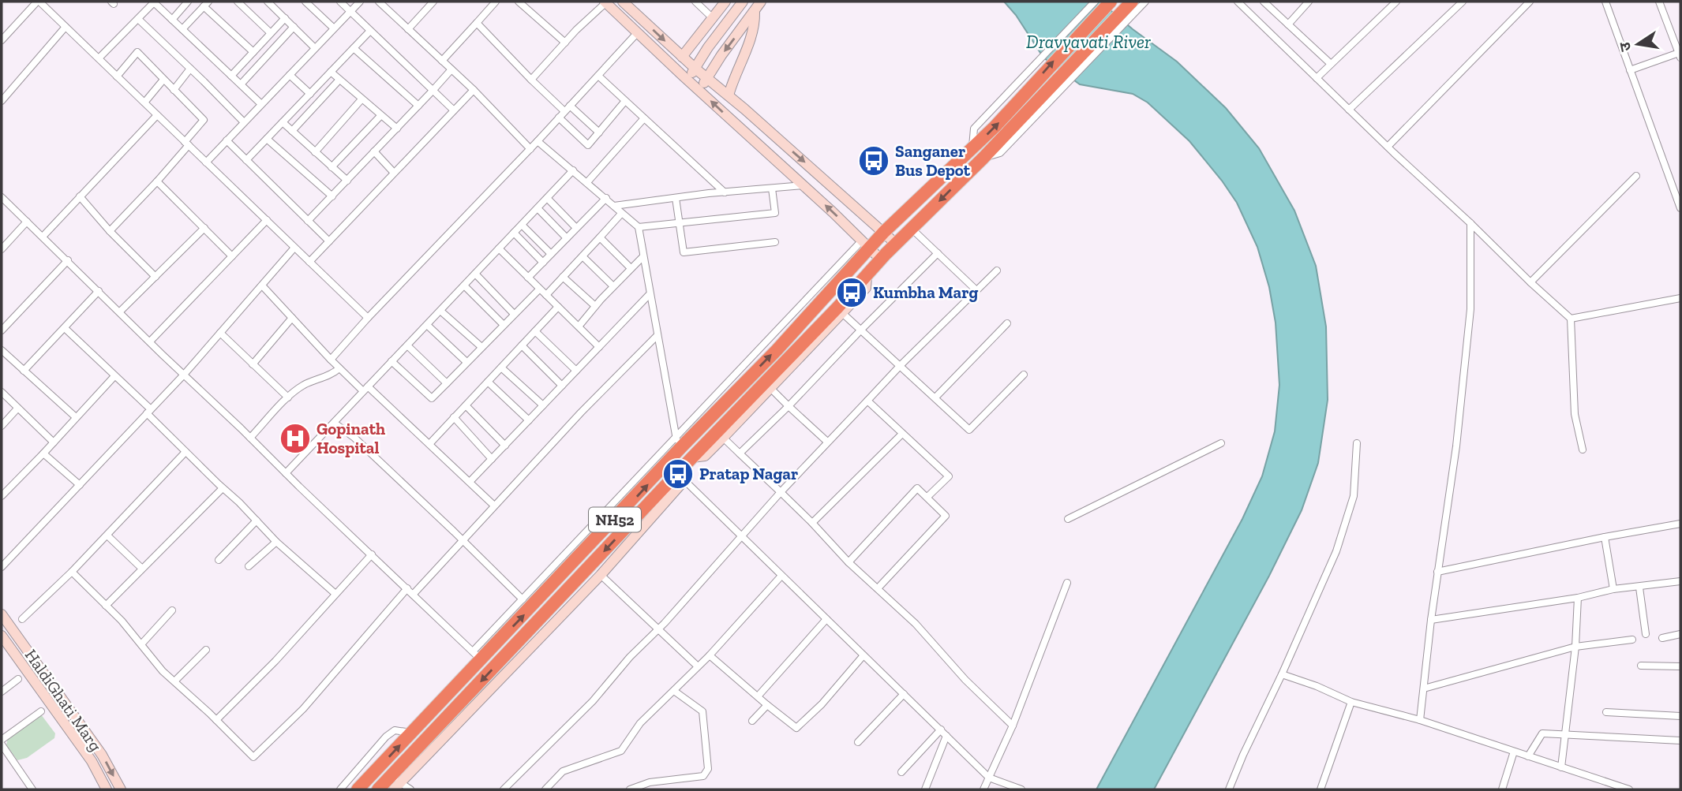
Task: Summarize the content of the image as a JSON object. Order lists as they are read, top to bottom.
{
  "streets": {
    "highway": ["NH52"],
    "street": ["HaldiGhati Marg"]
  },
  "water": ["Dravyavati River"],
  "places": {
    "bus stop": ["Sanganer Bus Depot", "Kumbha Marg", "Pratap Nagar"],
    "hospital": ["Gopinath Hospital"]
  },
  "north": "left"
}
